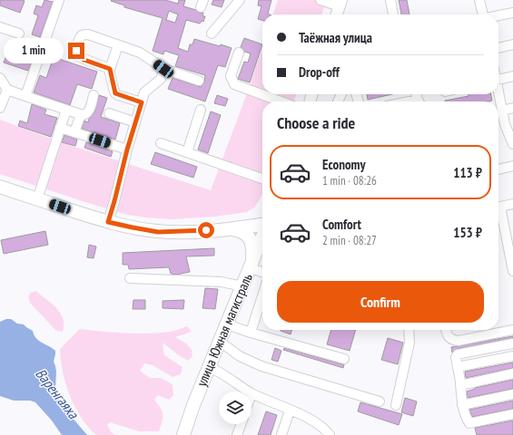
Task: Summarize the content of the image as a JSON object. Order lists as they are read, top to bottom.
{
  "streets": {
    "highway": ["улица Южная магистраль"]
  },
  "water": ["Варенгаяха"],
  "page": {
    "banner": ["Таёжная улица", "Drop-off"],
    "bubble": "1 min",
    "heading": "Choose a ride",
    "list": [
      {
        "name": "Economy",
        "note": "1 min · 08:26",
        "value": "113 ₽"
      },
      {
        "name": "Comfort",
        "note": "2 min · 08:27",
        "value": "153 ₽"
      }
    ],
    "buttons": "Confirm"
  }
}
